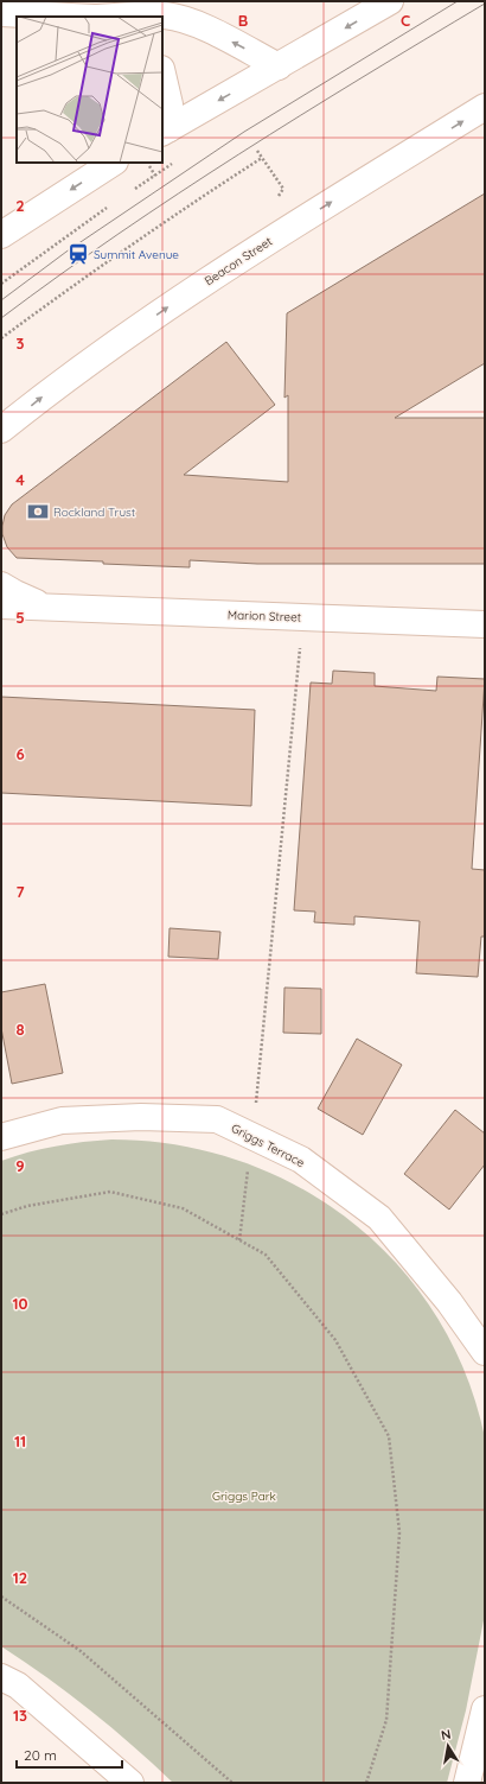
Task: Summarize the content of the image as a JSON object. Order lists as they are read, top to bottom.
{
  "streets": {
    "street": ["Beacon Street", "Marion Street", "Griggs Terrace"]
  },
  "parks": ["Griggs Park"],
  "places": {
    "station": ["Summit Avenue"],
    "bank": ["Rockland Trust"]
  },
  "scale_bar": "20 m",
  "north": "top",
  "grid": {
    "columns": ["B", "C"],
    "rows": [
      "2",
      "3",
      "4",
      "5",
      "6",
      "7",
      "8",
      "9",
      "10",
      "11",
      "12",
      "13"
    ]
  }
}
